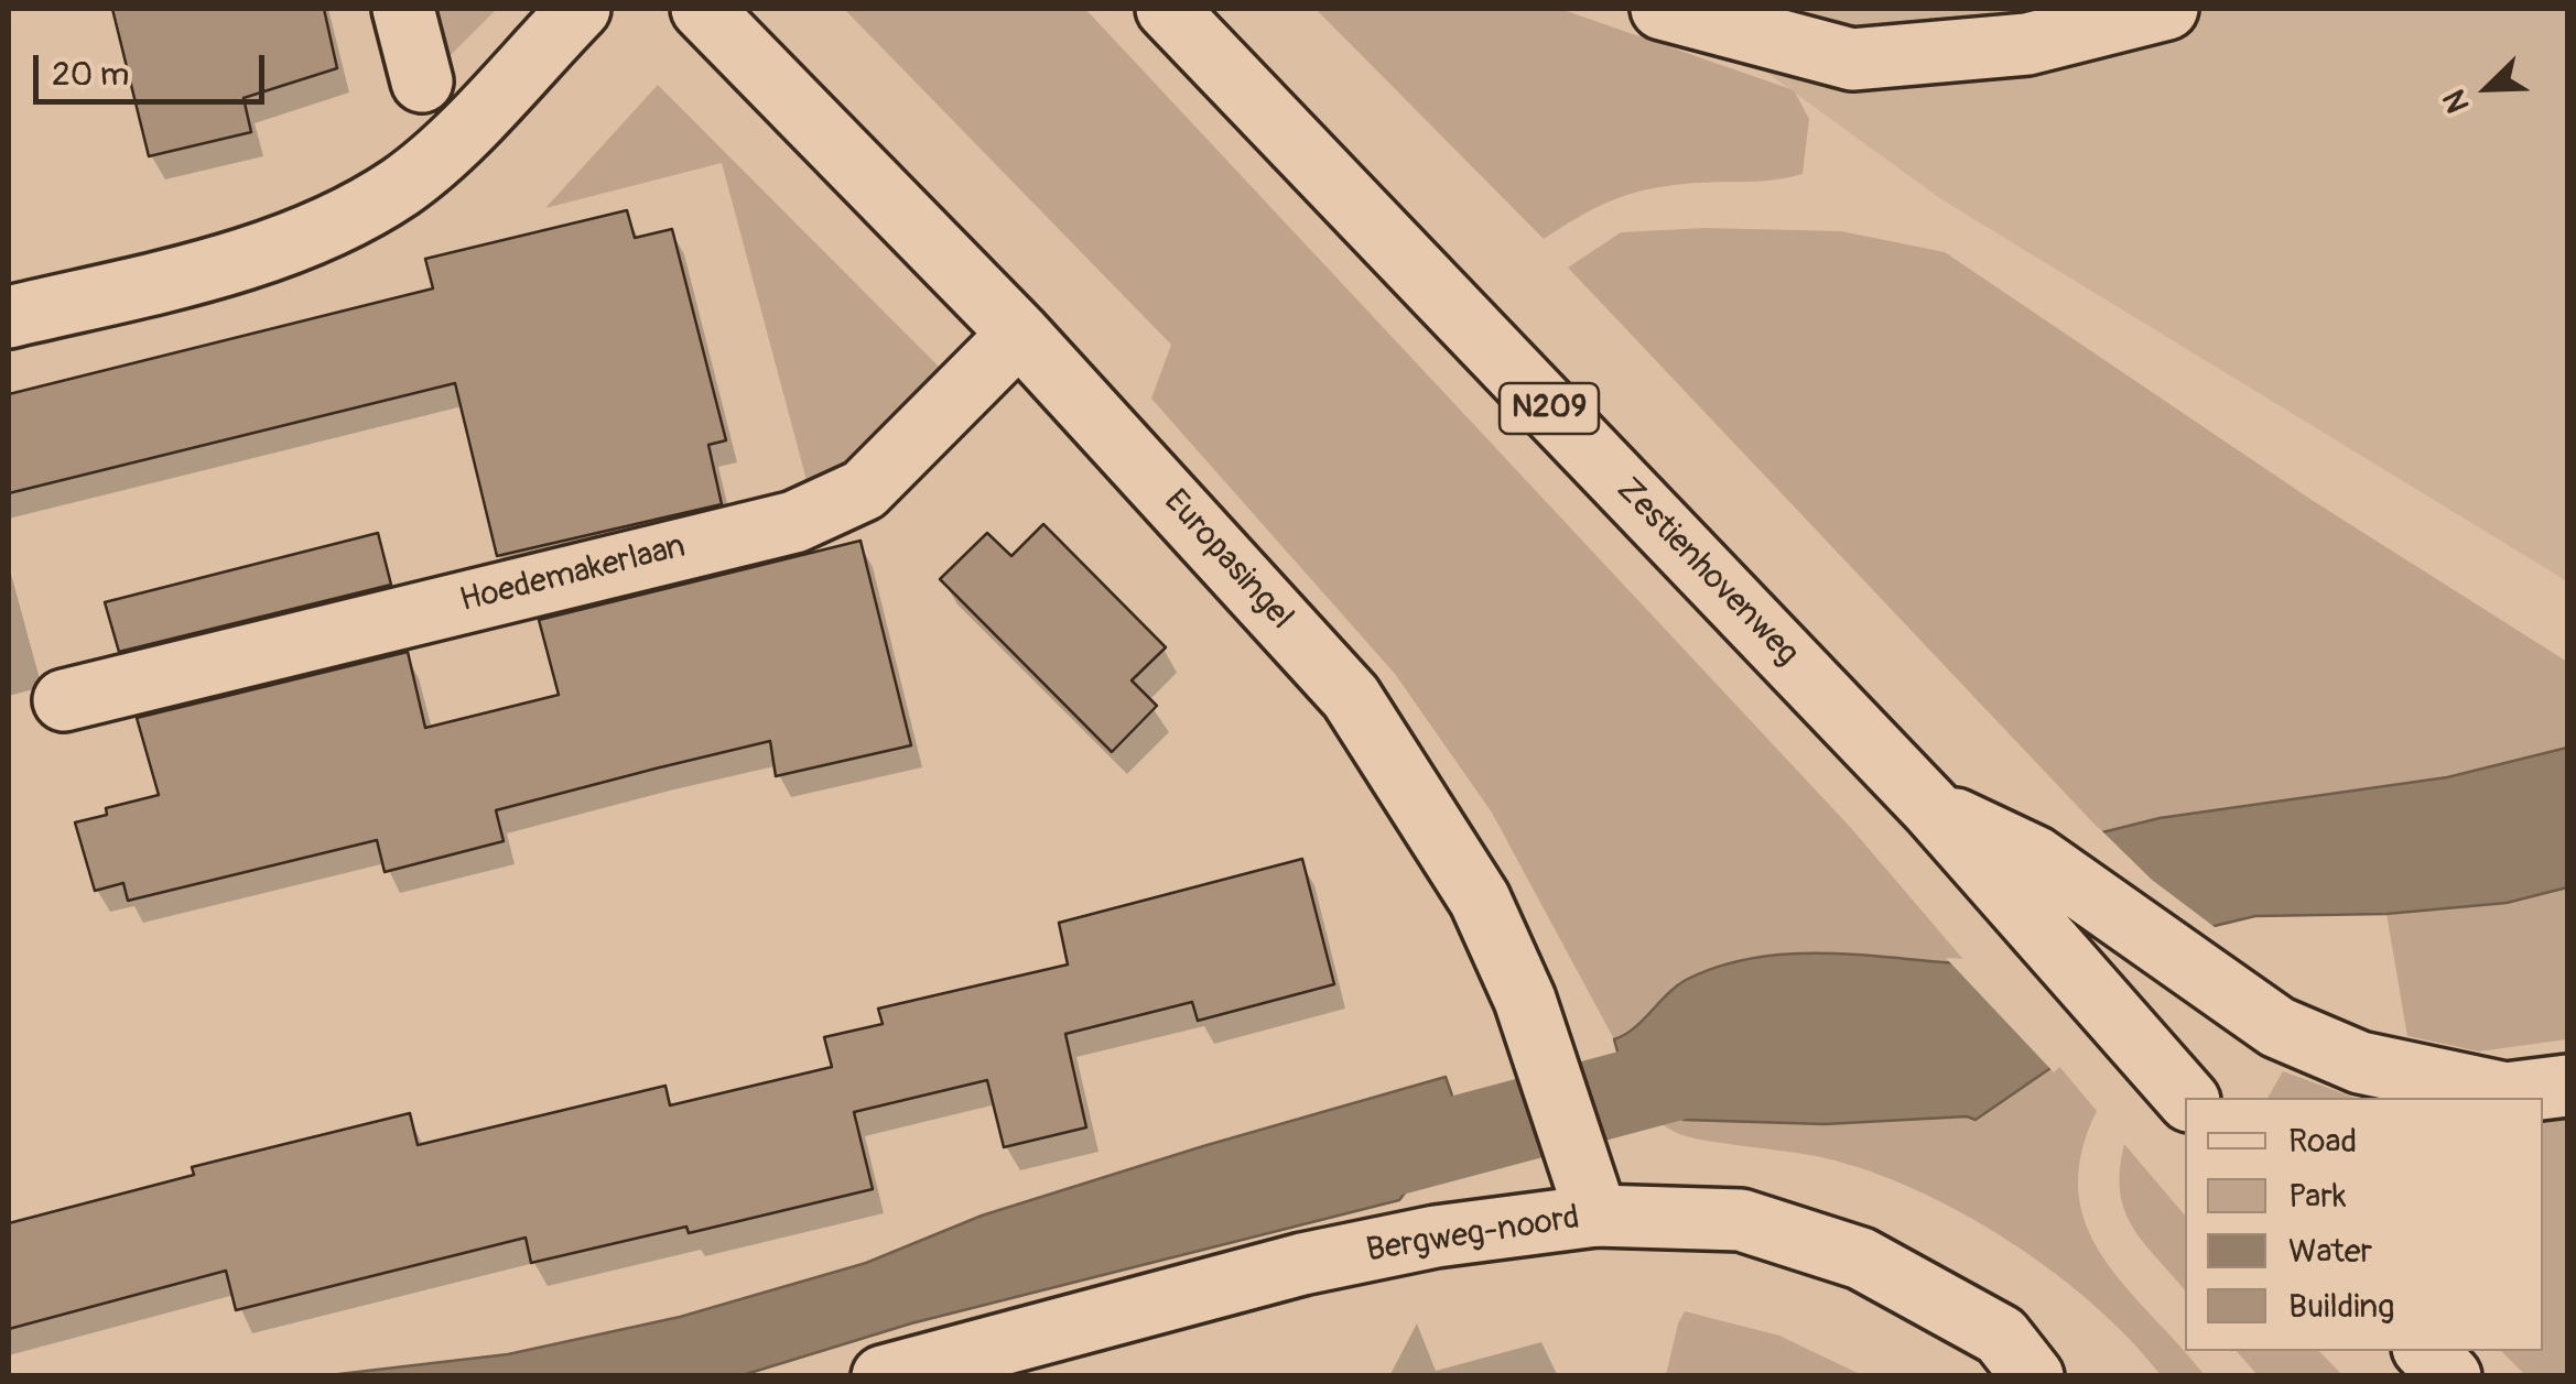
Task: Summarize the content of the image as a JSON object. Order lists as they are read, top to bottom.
{
  "streets": {
    "street": [
      "N209",
      "Europasingel",
      "Zestienhovenweg",
      "Hoedemakerlaan",
      "Bergweg-noord"
    ]
  },
  "crossings": [
    ["N209", "Zestienhovenweg"],
    ["Europasingel", "Hoedemakerlaan"],
    ["Europasingel", "Bergweg-noord"]
  ],
  "legend": [
    "Road",
    "Park",
    "Water",
    "Building"
  ],
  "scale_bar": "20 m",
  "north": "bottom left"
}
